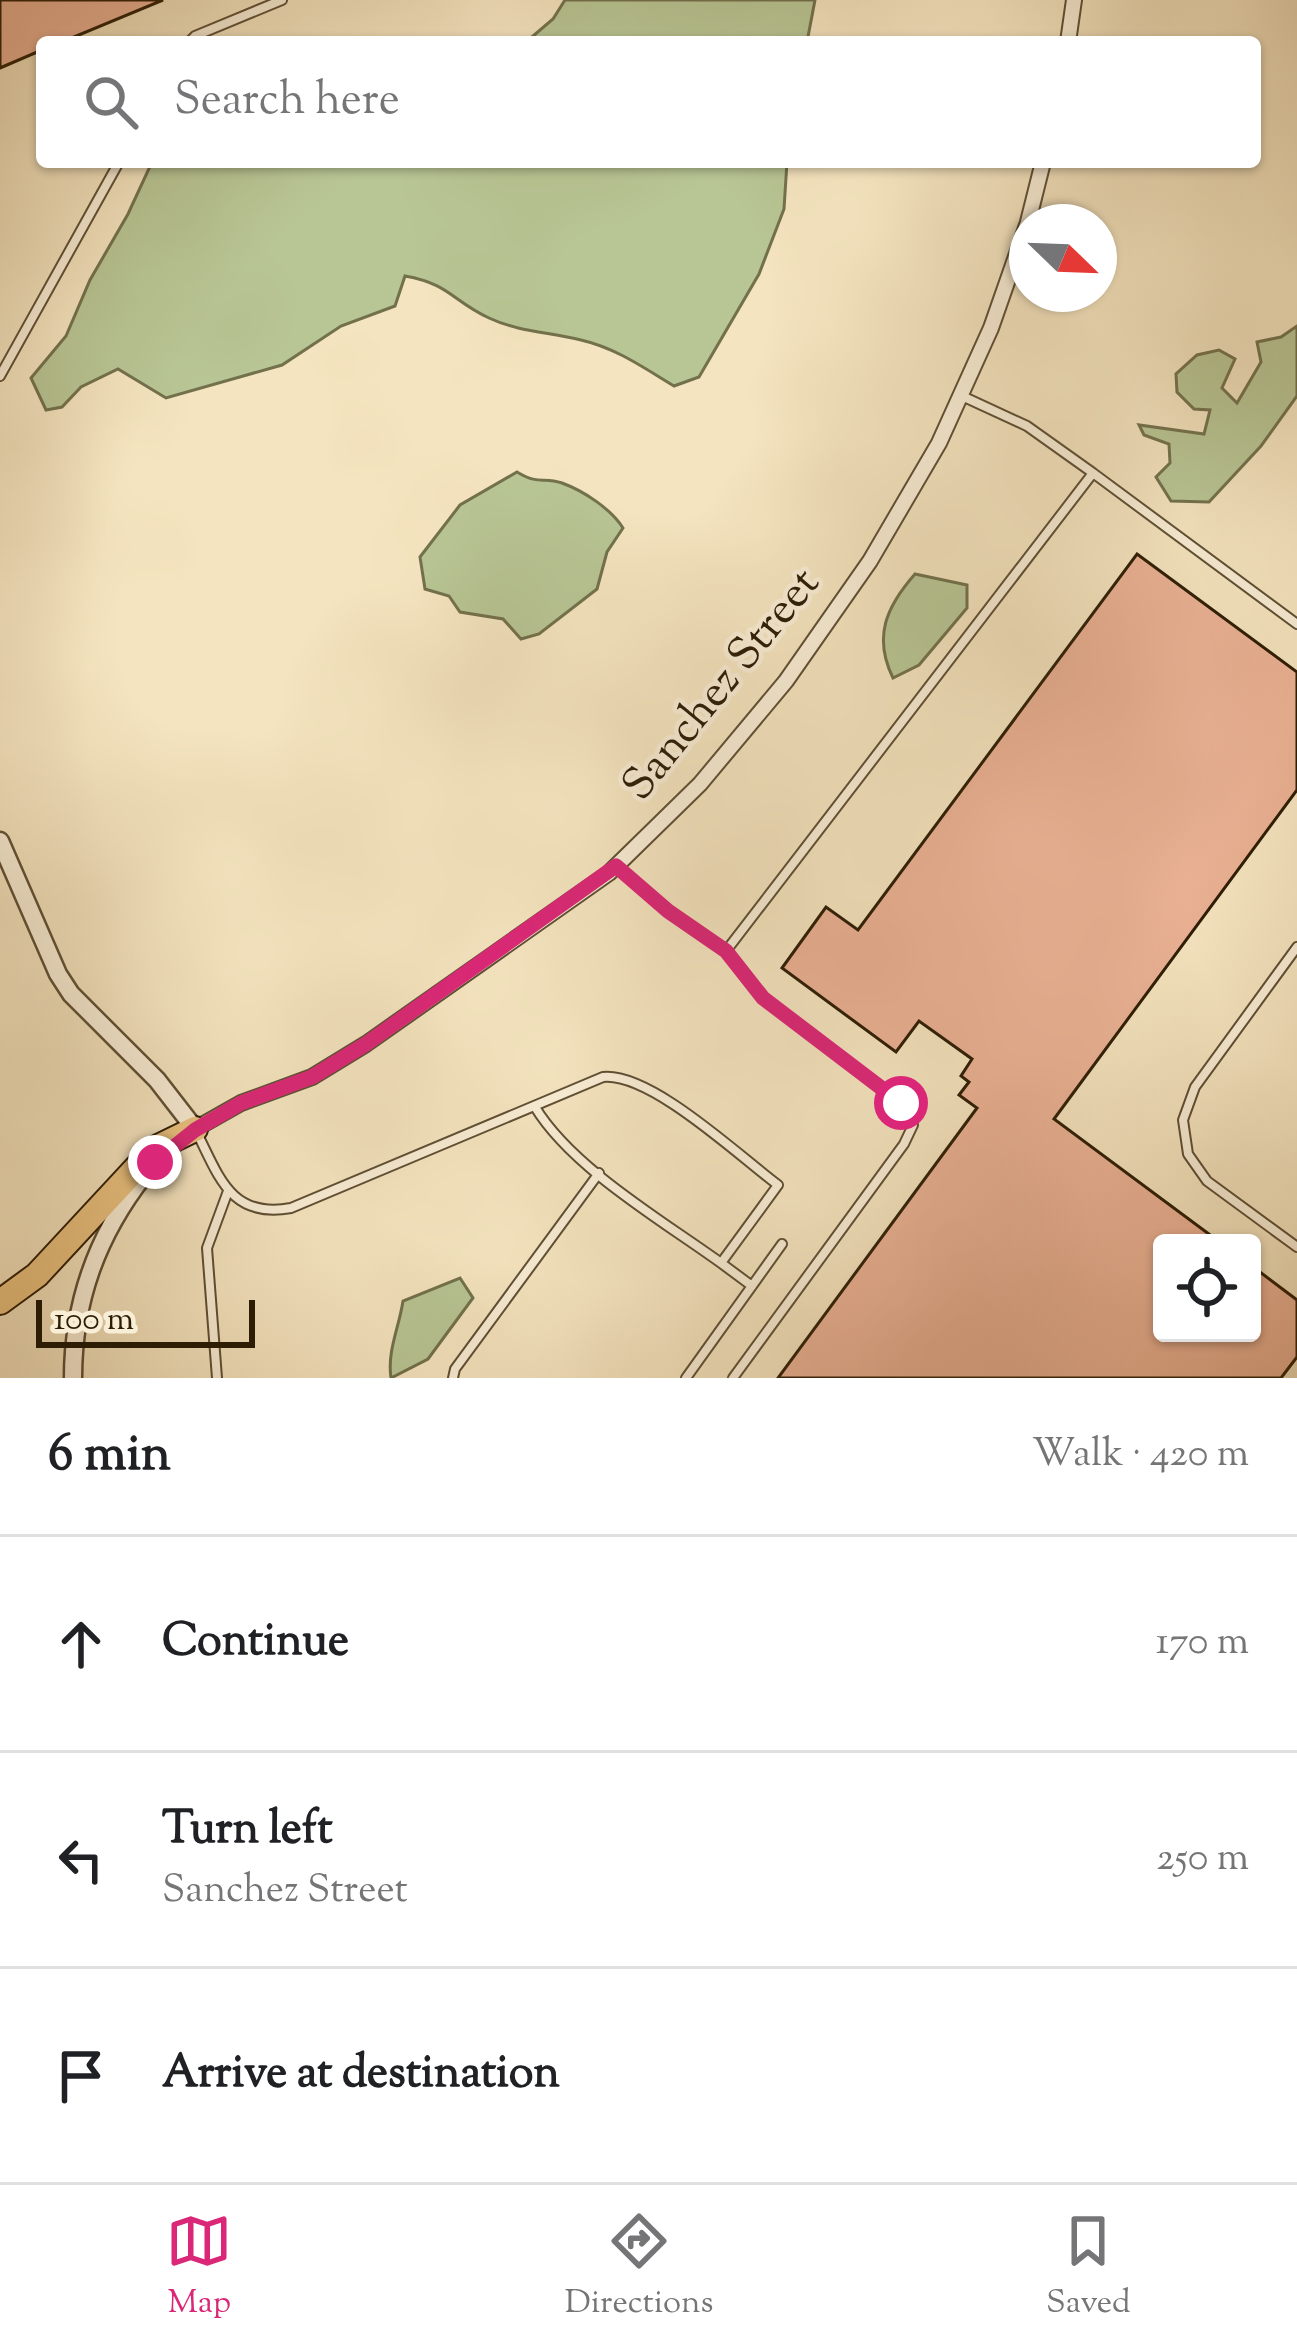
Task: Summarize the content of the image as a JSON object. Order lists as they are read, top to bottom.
{
  "streets": {
    "street": ["Sanchez Street"]
  },
  "scale_bar": "100 m",
  "north": "bottom right",
  "page": {
    "search": "Search here",
    "scale": "100 m",
    "heading": ["6 min", "Walk · 420 m"],
    "list": [
      ["Continue", "170 m"],
      ["Turn left", "Sanchez Street", "250 m"],
      "Arrive at destination"
    ],
    "nav": ["Map", "Directions", "Saved"]
  }
}
